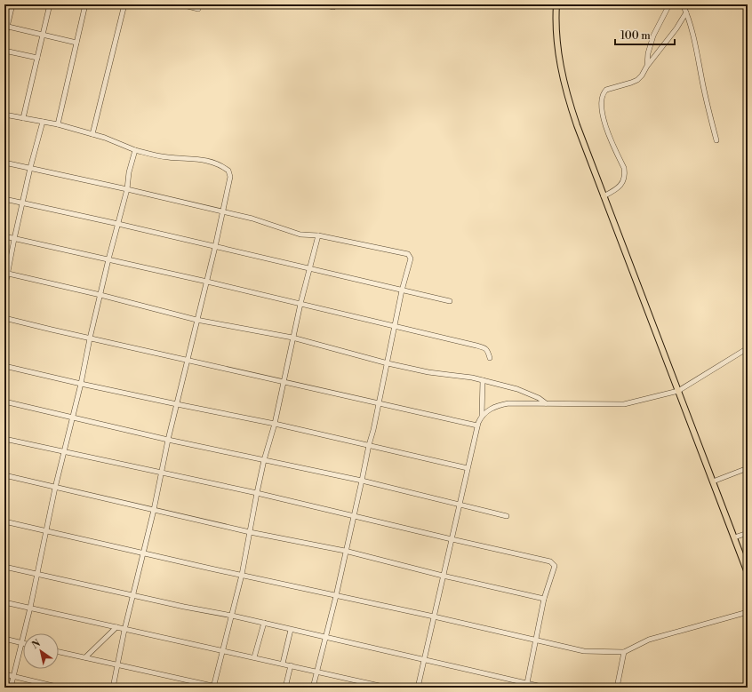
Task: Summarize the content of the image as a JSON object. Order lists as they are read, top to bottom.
{
  "scale_bar": "100 m",
  "north": "top left"
}
